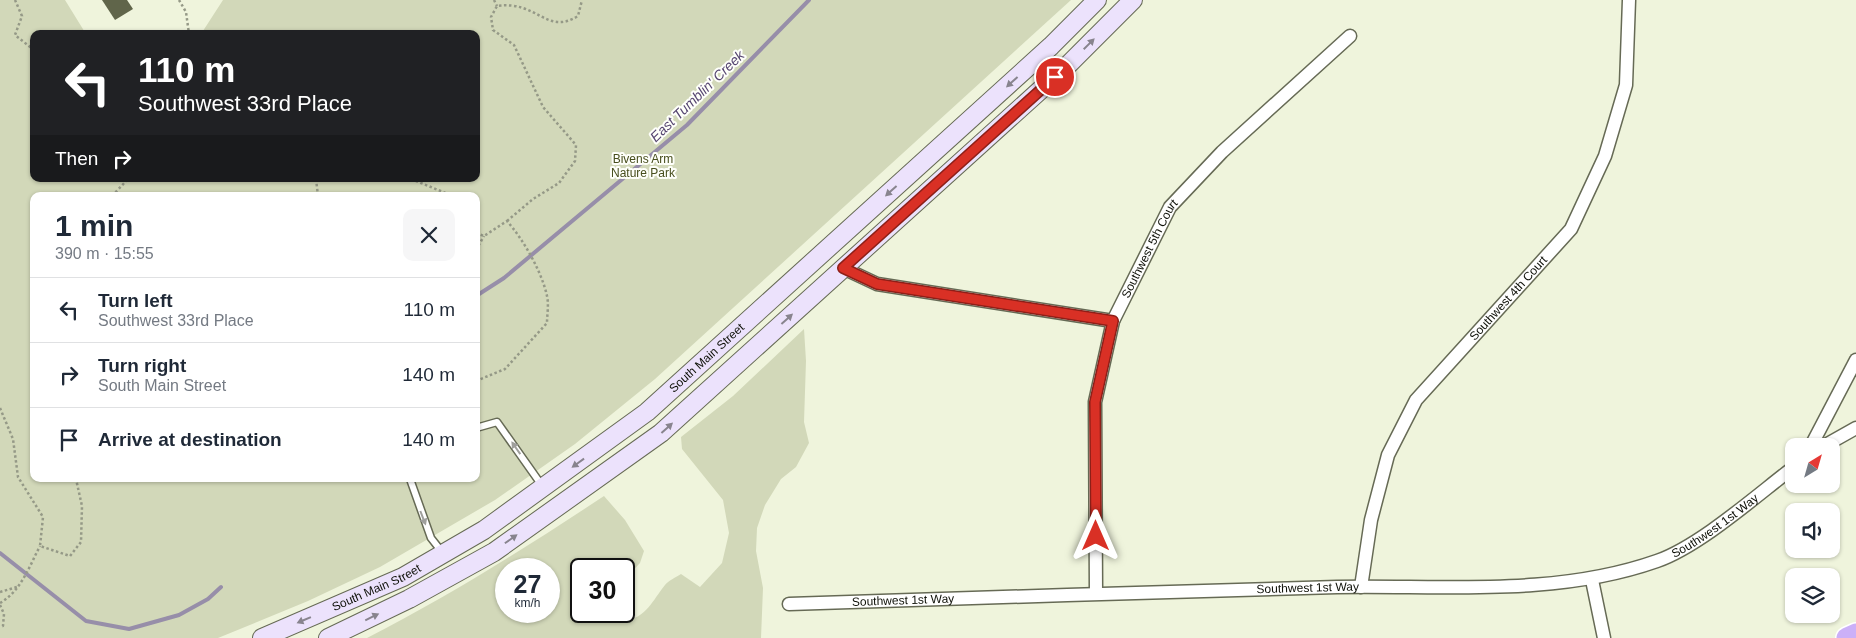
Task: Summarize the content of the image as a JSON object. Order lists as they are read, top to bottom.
{
  "streets": {
    "main road": ["South Main Street"],
    "street": ["Southwest 5th Court", "Southwest 4th Court", "Southwest 1st Way"]
  },
  "crossings": [
    ["Southwest 5th Court", "Southwest 1st Way"],
    ["Southwest 4th Court", "Southwest 1st Way"]
  ],
  "water": ["East Tumblin' Creek"],
  "parks": ["Bivens Arm Nature Park"],
  "north": "top right",
  "page": {
    "turn": ["110 m", "Southwest 33rd Place"],
    "then": "Then",
    "heading": ["1 min", "390 m · 15:55"],
    "list": [
      {
        "name": "Turn left",
        "note": "Southwest 33rd Place",
        "value": "110 m"
      },
      {
        "name": "Turn right",
        "note": "South Main Street",
        "value": "140 m"
      },
      {
        "name": "Arrive at destination",
        "value": "140 m"
      }
    ],
    "speed": "27 km/h",
    "limit": "30"
  }
}
